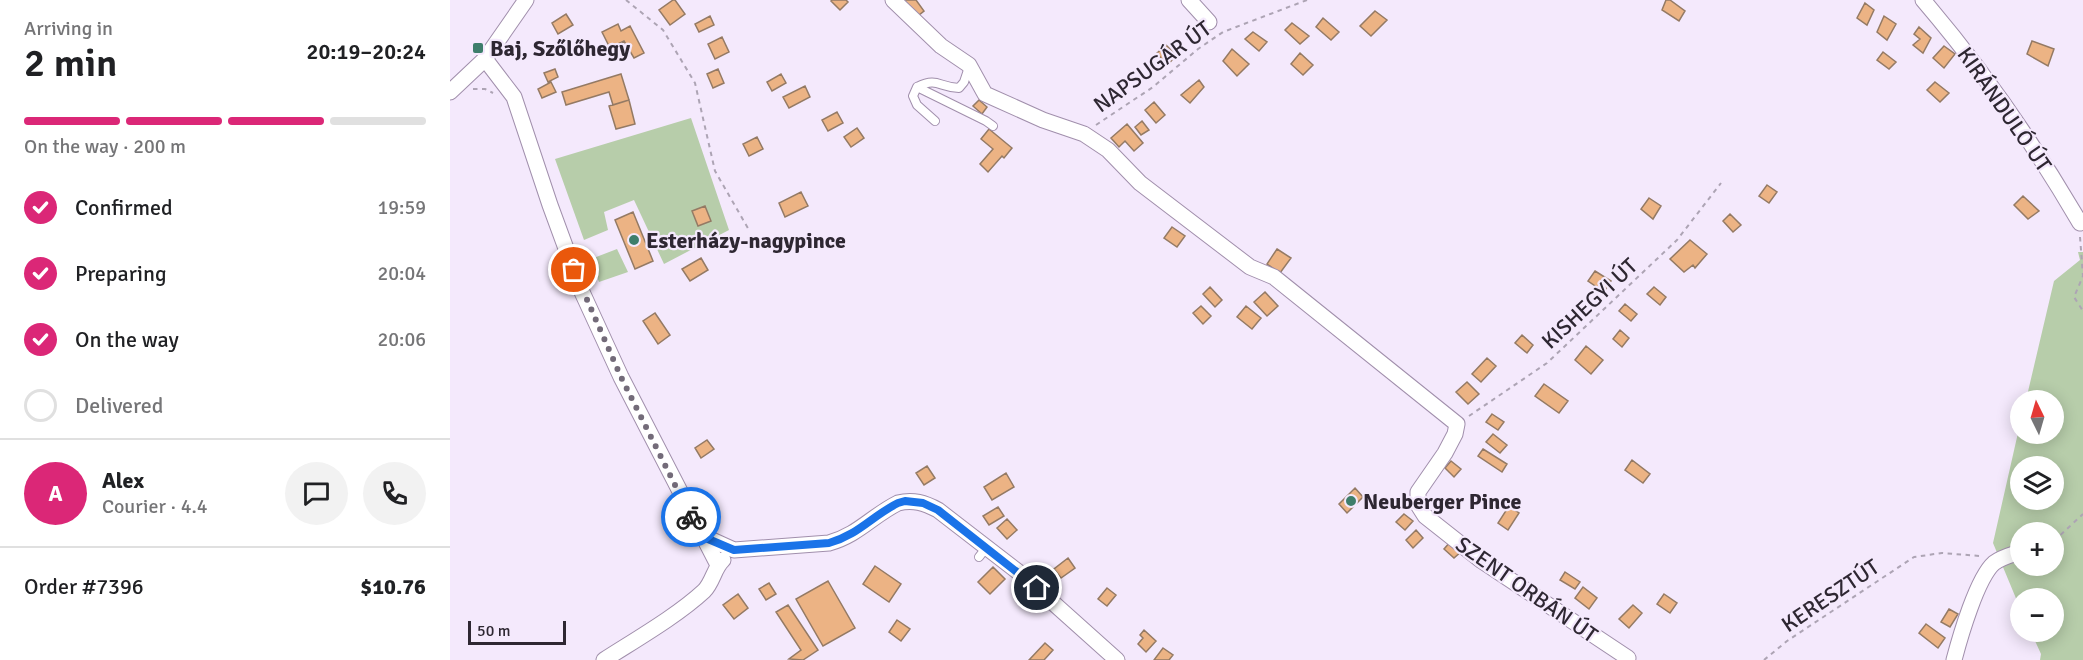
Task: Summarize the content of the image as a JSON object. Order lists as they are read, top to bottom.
{
  "streets": {
    "street": ["KIRÁNDULÓ ÚT", "SZENT ORBÁN ÚT"],
    "path": ["NAPSUGÁR ÚT", "KISHEGYI ÚT", "KERESZTÚT"]
  },
  "crossings": [
    ["KISHEGYI ÚT", "SZENT ORBÁN ÚT"]
  ],
  "places": {
    "transit": ["Baj, Szőlőhegy"],
    "other": ["Esterházy-nagypince", "Neuberger Pince"]
  },
  "scale_bar": "50 m",
  "north": "top",
  "page": {
    "heading": ["2 min", "Arriving in", "20:19–20:24"],
    "panel": [
      "Alex",
      "Courier · 4.4",
      "Order #7396",
      "$10.76"
    ],
    "bar": "On the way · 200 m",
    "list": [
      ["Confirmed", "19:59"],
      ["Preparing", "20:04"],
      ["On the way", "20:06"],
      "Delivered"
    ],
    "map_buttons": ["+", "−"],
    "round": "A",
    "scale": "50 m"
  }
}
